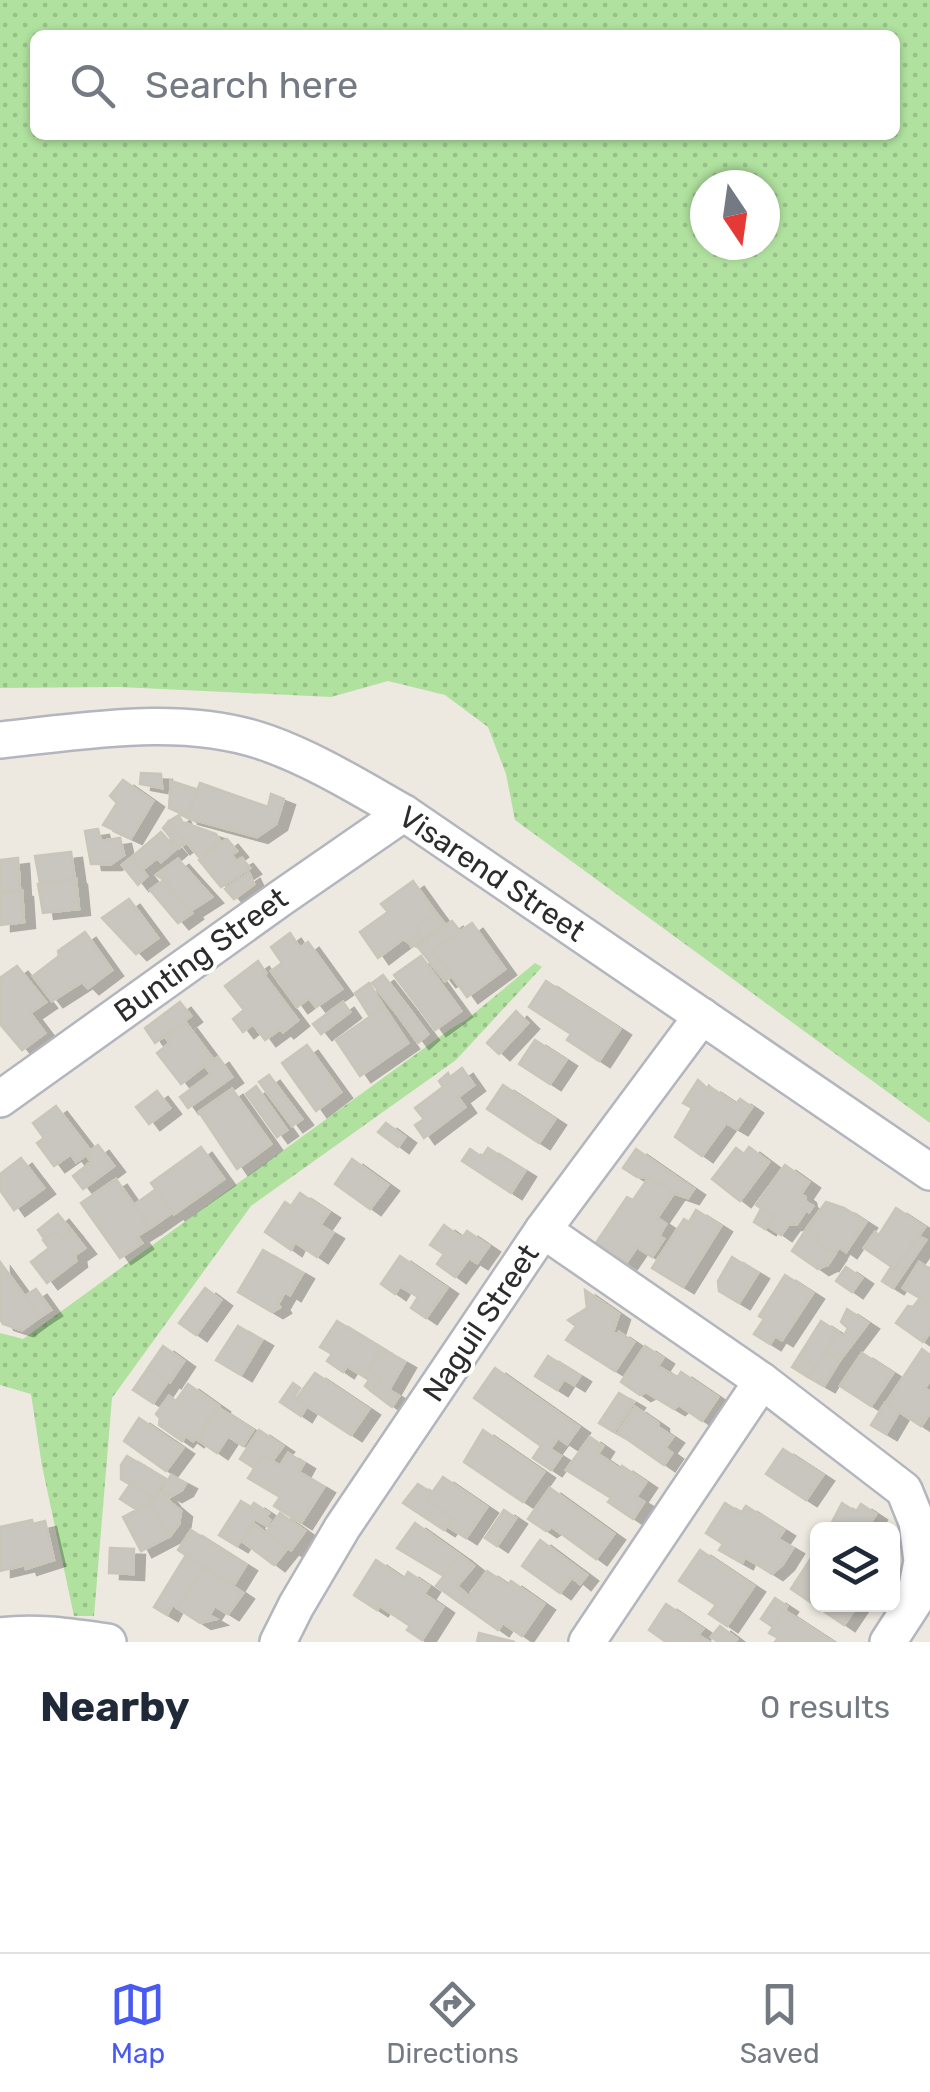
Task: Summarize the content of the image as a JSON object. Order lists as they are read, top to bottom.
{
  "streets": {
    "street": ["Visarend Street", "Bunting Street", "Naguil Street"]
  },
  "crossings": [
    ["Visarend Street", "Bunting Street"],
    ["Visarend Street", "Naguil Street"]
  ],
  "north": "bottom",
  "page": {
    "search": "Search here",
    "heading": ["Nearby", "0 results"],
    "nav": ["Map", "Directions", "Saved"]
  }
}
